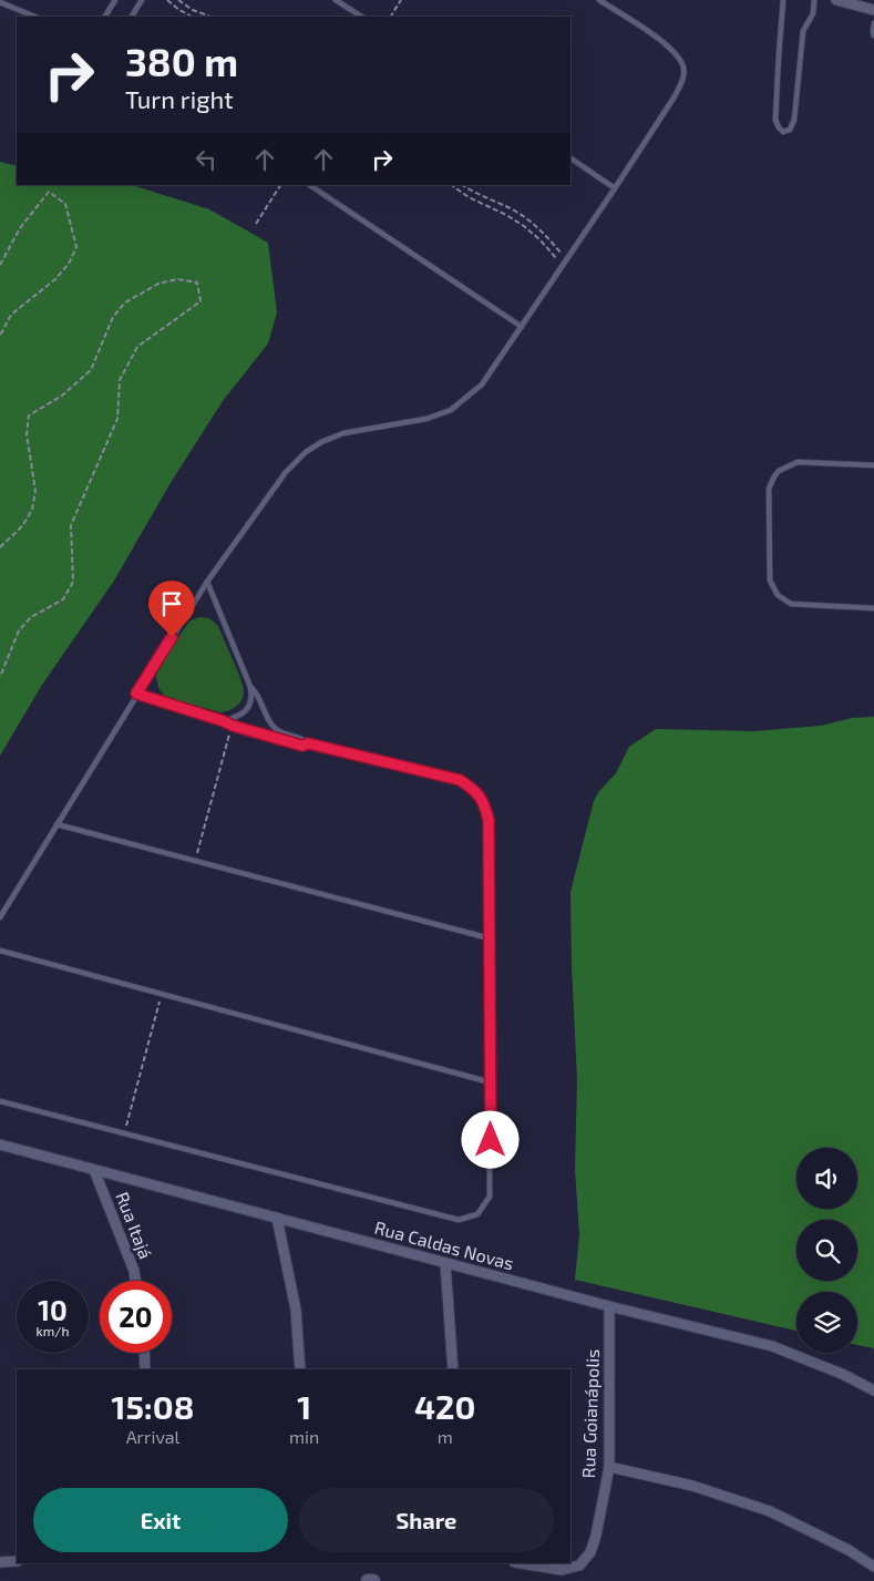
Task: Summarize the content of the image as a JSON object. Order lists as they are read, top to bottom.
{
  "streets": {
    "street": ["Rua Itajá", "Rua Caldas Novas", "Rua Goianápolis"]
  },
  "crossings": [
    ["Rua Itajá", "Rua Caldas Novas"],
    ["Rua Caldas Novas", "Rua Goianápolis"]
  ],
  "page": {
    "turn": ["380 m", "Turn right"],
    "speed": "10 km/h",
    "limit": "20",
    "eta": [
      "15:08",
      "Arrival",
      "1",
      "min",
      "420",
      "m"
    ],
    "buttons": ["Exit", "Share"]
  }
}
